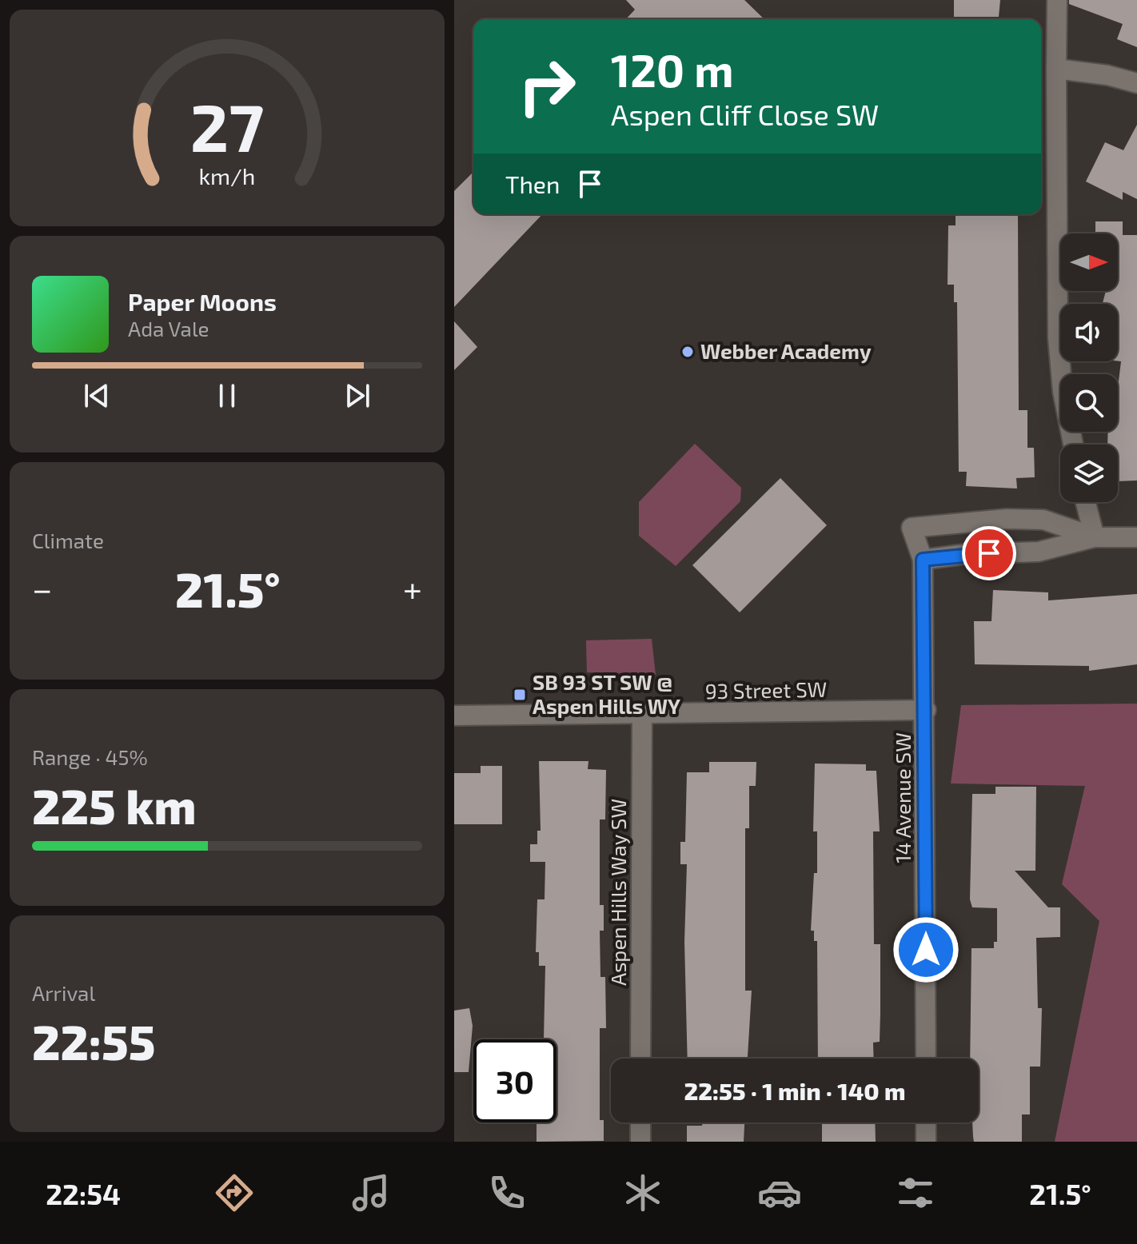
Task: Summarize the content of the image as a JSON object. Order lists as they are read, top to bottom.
{
  "streets": {
    "street": ["93 Street SW", "14 Avenue SW", "Aspen Hills Way SW"]
  },
  "crossings": [
    ["93 Street SW", "14 Avenue SW"],
    ["93 Street SW", "Aspen Hills Way SW"]
  ],
  "places": {
    "other": ["Webber Academy"],
    "transit": ["SB 93 ST SW @ Aspen Hills WY"]
  },
  "north": "right",
  "page": {
    "turn": ["120 m", "Aspen Cliff Close SW"],
    "then": "Then",
    "song": ["Paper Moons", "Ada Vale"],
    "tile": [
      "Climate",
      ["Range · 45%", "225 km"],
      ["Arrival", "22:55"]
    ],
    "heat": ["−", "21.5°", "+"],
    "limit": "30",
    "trip": "22:55 · 1 min · 140 m",
    "tabs": ["22:54", "21.5°"],
    "gauge": ["27", "km/h"]
  }
}
